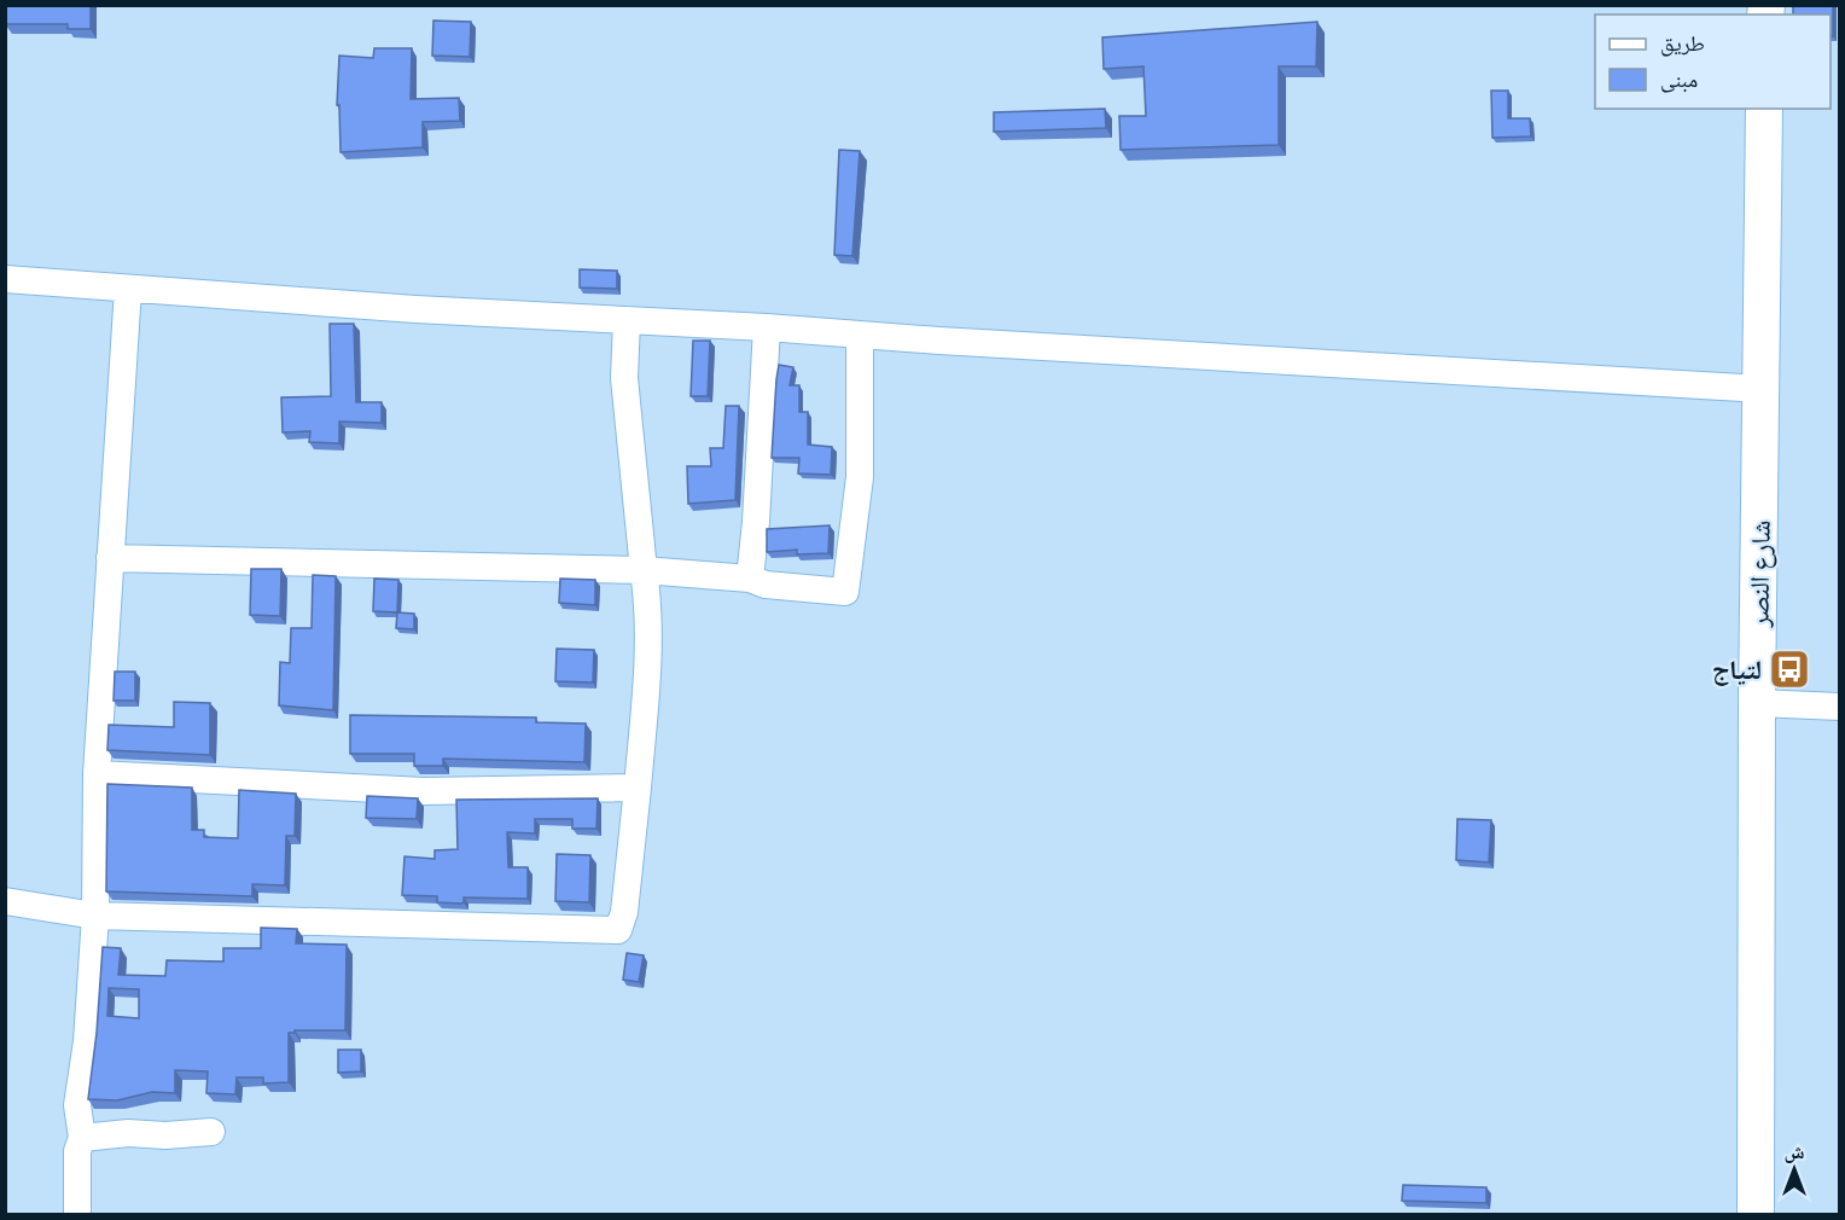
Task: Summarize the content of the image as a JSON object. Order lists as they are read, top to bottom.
{
  "streets": {
    "main road": ["شارع النصر"]
  },
  "places": {
    "bus stop": ["لتياج"]
  },
  "legend": ["طريق", "مبنى"],
  "north": "top"
}
